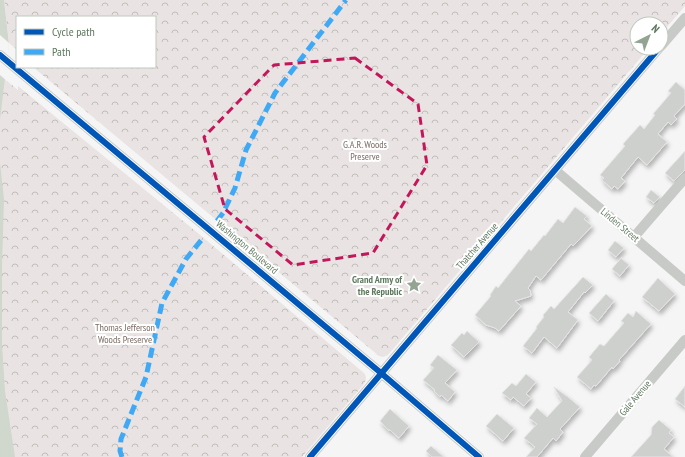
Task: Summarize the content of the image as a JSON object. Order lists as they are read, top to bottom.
{
  "streets": {
    "street": [
      "Linden Street",
      "Thatcher Avenue",
      "Washington Boulevard",
      "Gale Avenue"
    ]
  },
  "crossings": [
    ["Linden Street", "Thatcher Avenue"],
    ["Thatcher Avenue", "Washington Boulevard"]
  ],
  "parks": ["G.A.R. Woods Preserve", "Thomas Jefferson Woods Preserve"],
  "places": {
    "place": ["Grand Army of the Republic"]
  },
  "legend": ["Cycle path", "Path"],
  "north": "top right"
}
